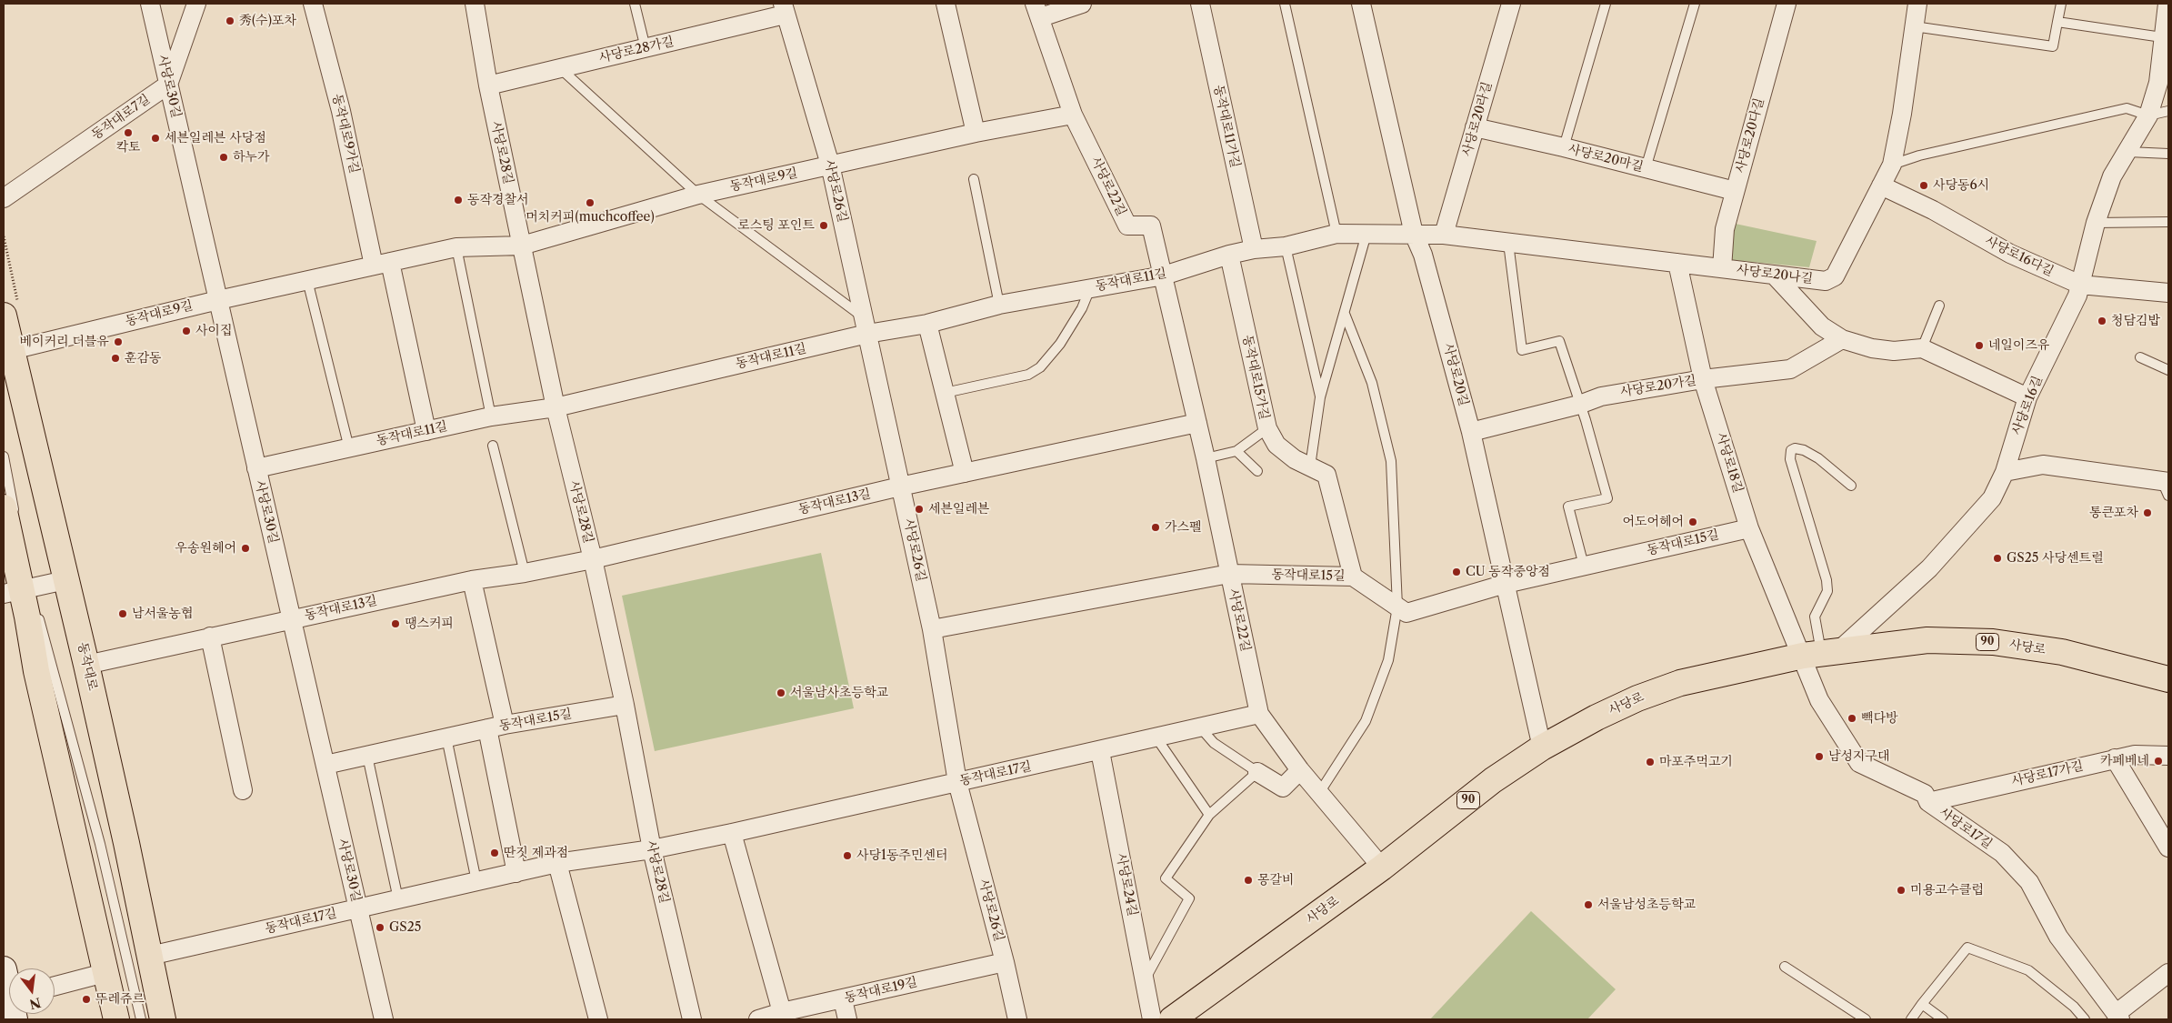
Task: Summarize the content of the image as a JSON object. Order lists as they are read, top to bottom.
{
  "streets": {
    "main road": ["90", "사당로", "동작대로"],
    "street": [
      "사당로28가길",
      "사당로30길",
      "동작대로7길",
      "사당로20라길",
      "동작대로11가길",
      "동작대로9가길",
      "사당로20다길",
      "사당로28길",
      "사당로20마길",
      "동작대로9길",
      "사당로22길",
      "사당로26길",
      "사당로16다길",
      "사당로20나길",
      "동작대로11길",
      "사당로20길",
      "동작대로15가길",
      "사당로20가길",
      "사당로16길",
      "사당로18길",
      "동작대로13길",
      "동작대로15길",
      "동작대로17길",
      "사당로17가길",
      "사당로17길",
      "사당로24길",
      "동작대로19길"
    ]
  },
  "crossings": [
    ["사당로28가길", "사당로28길"],
    ["사당로28가길", "사당로26길"],
    ["사당로30길", "동작대로7길"],
    ["사당로30길", "동작대로9길"],
    ["사당로30길", "동작대로11길"],
    ["사당로30길", "동작대로13길"],
    ["사당로30길", "동작대로15길"],
    ["사당로30길", "동작대로17길"],
    ["사당로20라길", "사당로20마길"],
    ["사당로20라길", "사당로20나길"],
    ["동작대로11가길", "동작대로11길"],
    ["동작대로9가길", "동작대로9길"],
    ["사당로20다길", "사당로20마길"],
    ["사당로20다길", "사당로20나길"],
    ["사당로28길", "동작대로9길"],
    ["사당로28길", "동작대로11길"],
    ["사당로28길", "동작대로13길"],
    ["사당로28길", "동작대로15길"],
    ["사당로28길", "동작대로17길"],
    ["동작대로9길", "사당로22길"],
    ["동작대로9길", "사당로26길"],
    ["동작대로9길", "동작대로"],
    ["사당로22길", "동작대로11길"],
    ["사당로22길", "동작대로13길"],
    ["사당로22길", "동작대로15길"],
    ["사당로22길", "사당로"],
    ["사당로22길", "동작대로17길"],
    ["사당로26길", "동작대로11길"],
    ["사당로26길", "동작대로13길"],
    ["사당로26길", "동작대로15길"],
    ["사당로26길", "동작대로17길"],
    ["사당로26길", "동작대로19길"],
    ["사당로16다길", "사당로20나길"],
    ["사당로16다길", "사당로16길"],
    ["사당로20나길", "동작대로11길"],
    ["사당로20나길", "사당로20길"],
    ["사당로20나길", "사당로18길"],
    ["동작대로11길", "사당로20길"],
    ["동작대로11길", "동작대로15가길"],
    ["사당로20길", "사당로20가길"],
    ["사당로20길", "동작대로15길"],
    ["사당로20길", "사당로"],
    ["동작대로15가길", "동작대로15길"],
    ["사당로20가길", "사당로18길"],
    ["사당로16길", "사당로18길"],
    ["사당로16길", "사당로"],
    ["사당로16길", "사당로17길"],
    ["사당로18길", "동작대로15길"],
    ["사당로18길", "사당로"],
    ["사당로18길", "사당로17길"],
    ["동작대로13길", "동작대로"],
    ["사당로", "사당로17길"],
    ["동작대로", "동작대로17길"],
    ["동작대로17길", "사당로24길"],
    ["사당로17가길", "사당로17길"]
  ],
  "places": [
    "秀(수)포차",
    "칵토",
    "세븐일레븐 사당점",
    "하누가",
    "사당동6시",
    "동작경찰서",
    "머치커피(muchcoffee)",
    "로스팅 포인트",
    "청담김밥",
    "사이집",
    "베이커리 더블유",
    "네일이즈유",
    "훈감동",
    "세븐일레븐",
    "통큰포차",
    "어도어헤어",
    "가스펠",
    "우송원헤어",
    "GS25 사당센트럴",
    "CU 동작중앙점",
    "남서울농협",
    "땡스커피",
    "서울남사초등학교",
    "빽다방",
    "남성지구대",
    "카페베네",
    "마포주먹고기",
    "딴짓 제과점",
    "사당1동주민센터",
    "몽갈비",
    "미용고수클럽",
    "서울남성초등학교",
    "GS25",
    "뚜레쥬르"
  ],
  "north": "bottom"
}
